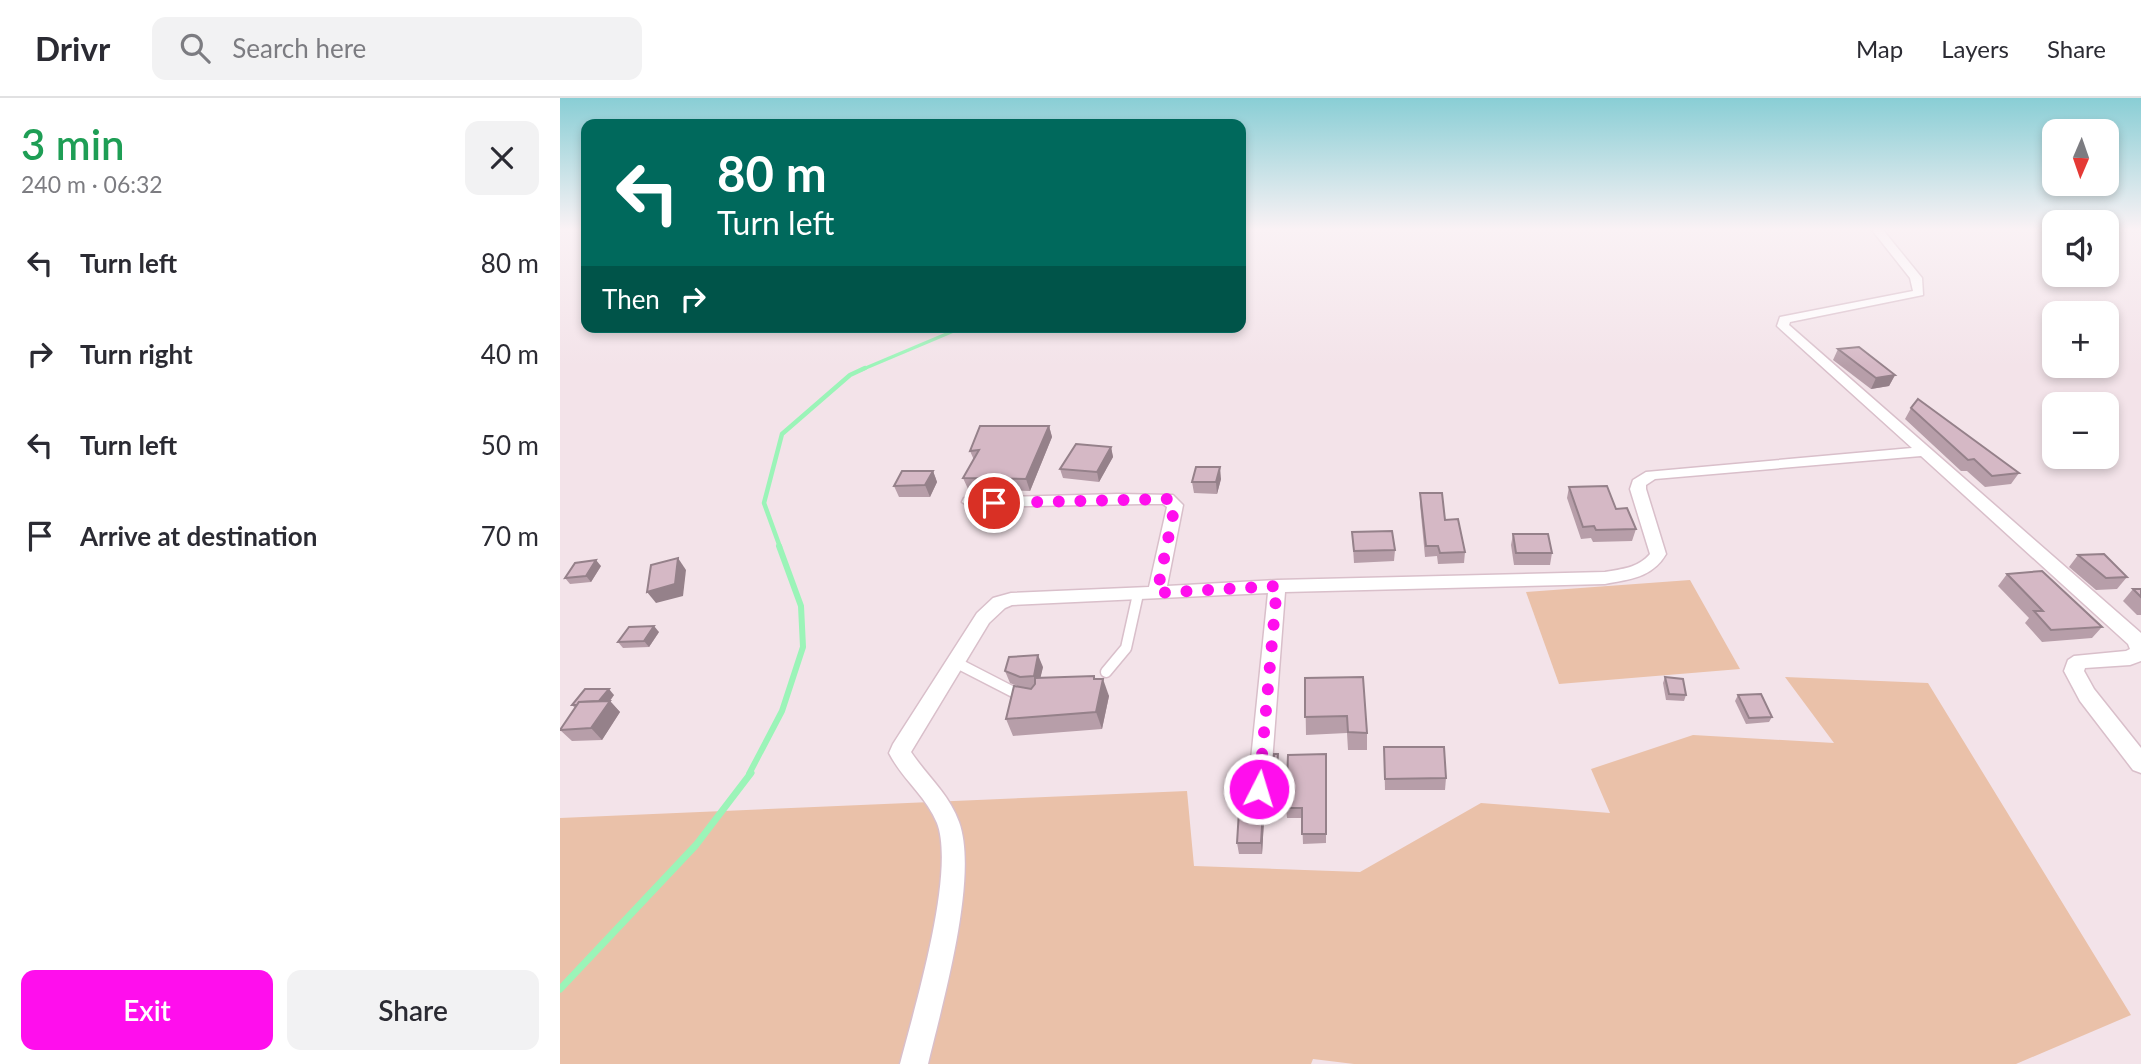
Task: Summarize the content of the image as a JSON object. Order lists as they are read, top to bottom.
{
  "north": "bottom",
  "page": {
    "header": "Drivr",
    "search": "Search here",
    "nav": ["Map", "Layers", "Share"],
    "heading": ["3 min", "240 m · 06:32"],
    "map_buttons": ["+", "−"],
    "turn": ["80 m", "Turn left"],
    "list": [
      {
        "name": "Turn left",
        "value": "80 m"
      },
      {
        "name": "Turn right",
        "value": "40 m"
      },
      {
        "name": "Turn left",
        "value": "50 m"
      },
      {
        "name": "Arrive at destination",
        "value": "70 m"
      }
    ],
    "then": "Then",
    "buttons": ["Exit", "Share"]
  }
}
